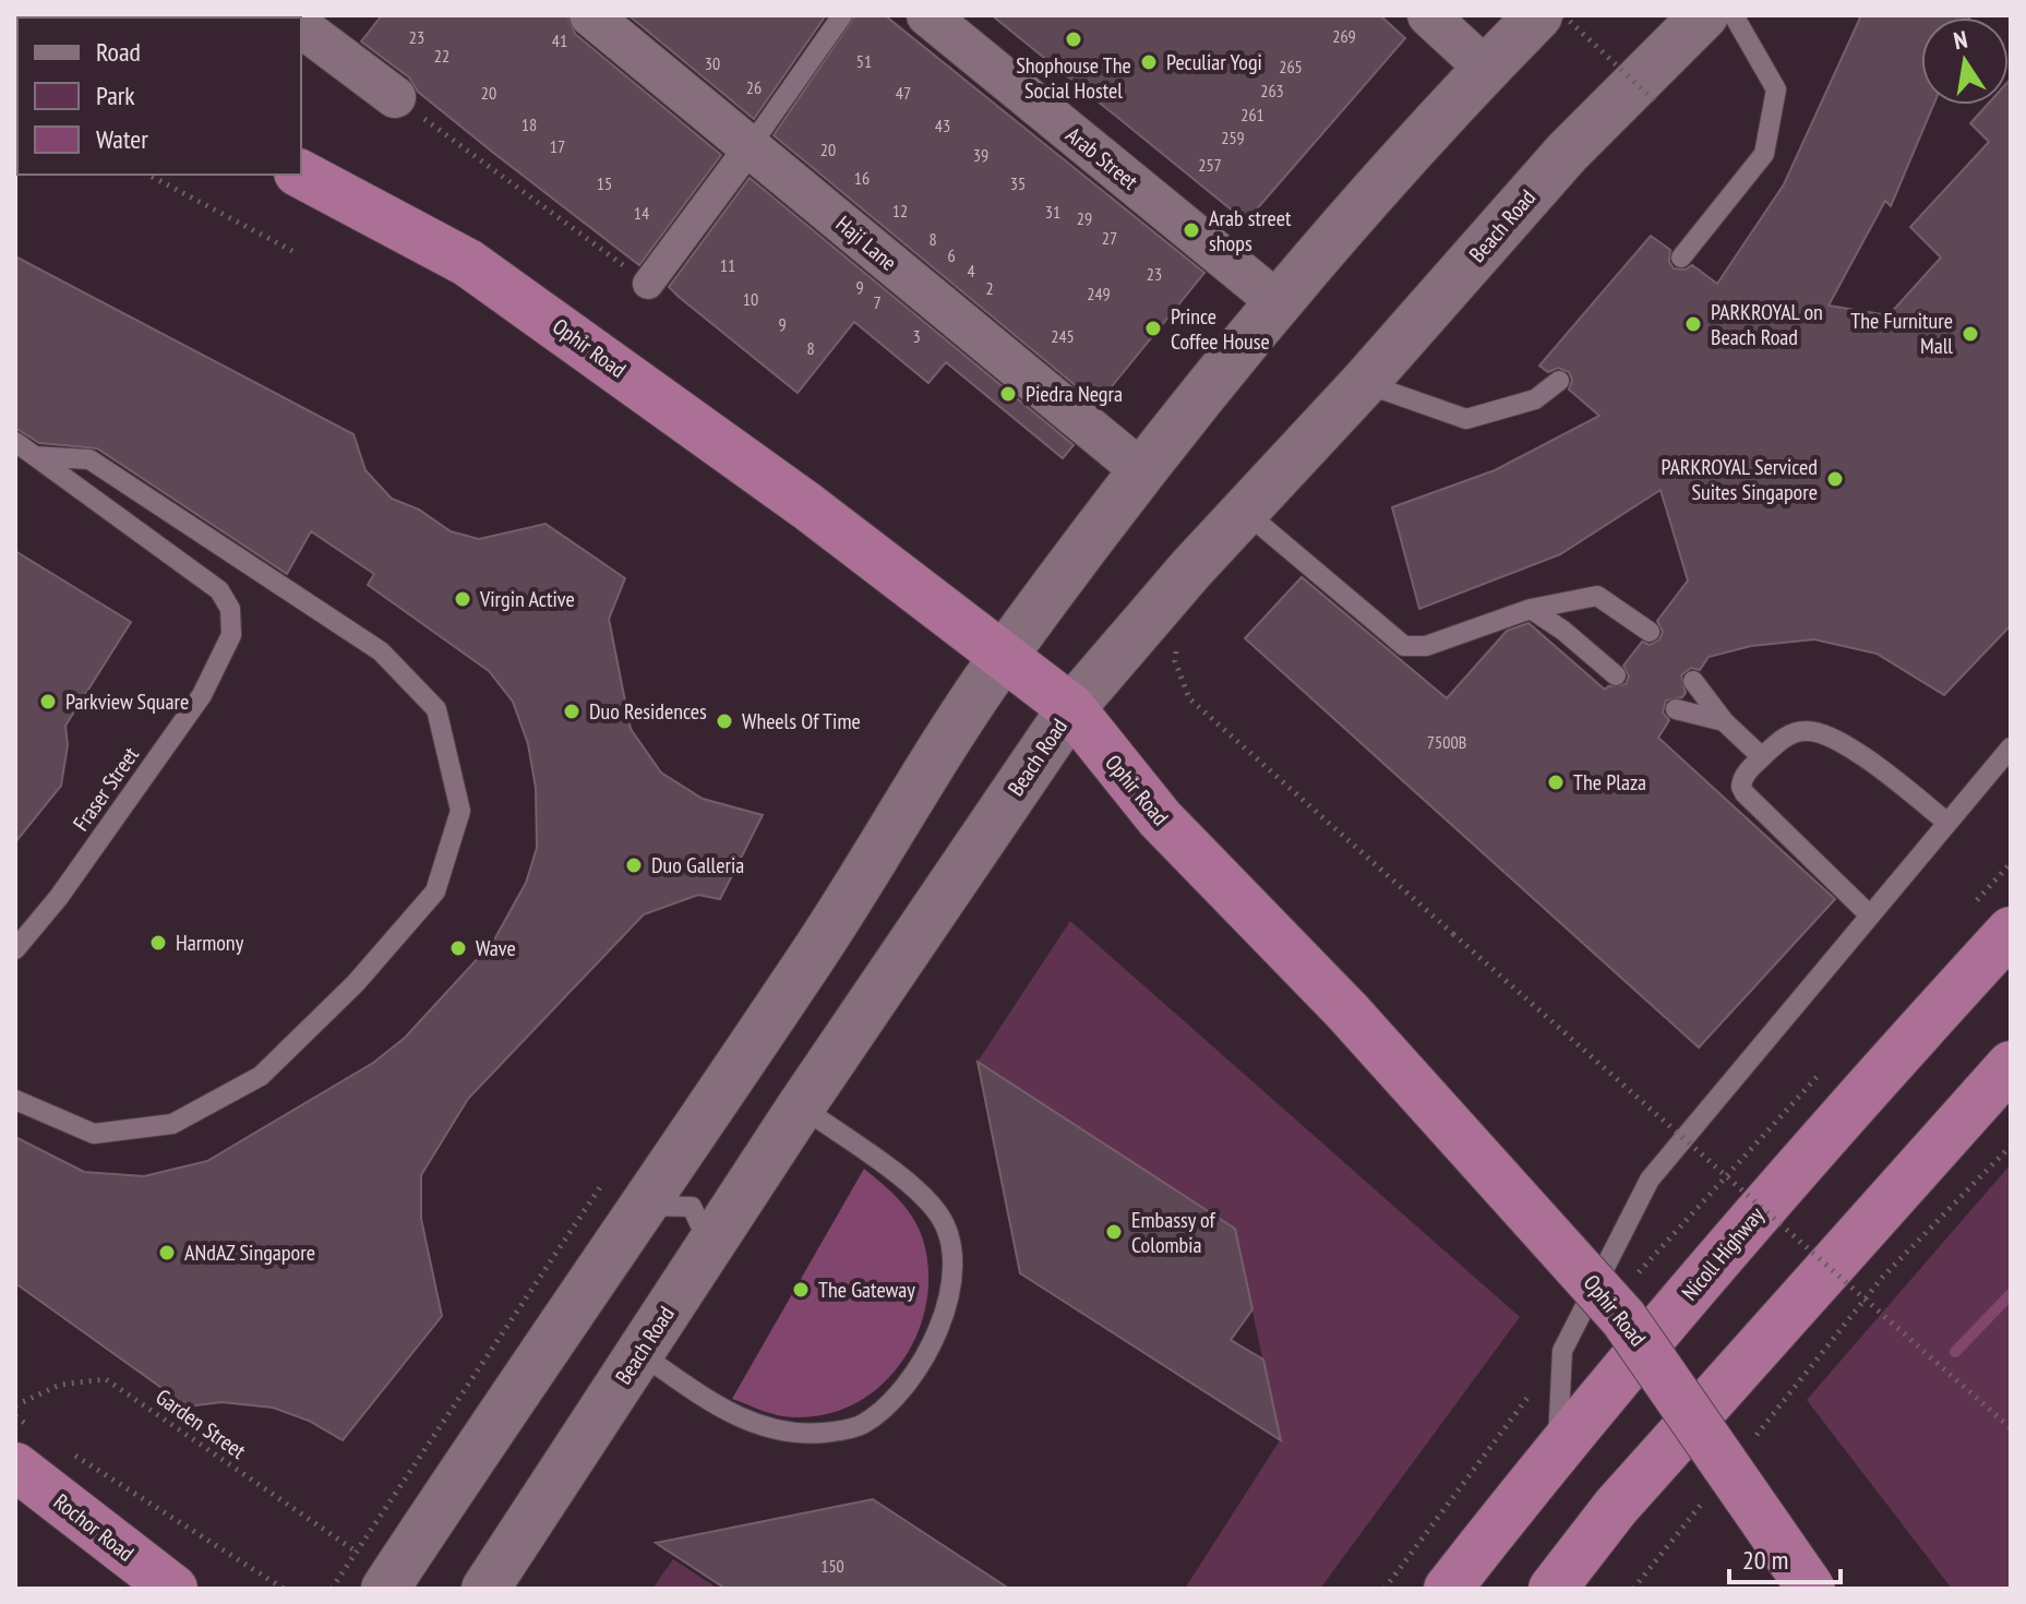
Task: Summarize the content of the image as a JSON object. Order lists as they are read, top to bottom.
{
  "streets": {
    "highway": ["Ophir Road", "Nicoll Highway", "Rochor Road"],
    "main road": ["Beach Road"],
    "street": ["Arab Street", "Haji Lane"],
    "lane": ["Fraser Street"],
    "path": ["Garden Street"]
  },
  "crossings": [
    ["Beach Road", "Ophir Road"]
  ],
  "places": [
    "Shophouse The Social Hostel",
    "Peculiar Yogi",
    "Arab street shops",
    "PARKROYAL on Beach Road",
    "Prince Coffee House",
    "The Furniture Mall",
    "Piedra Negra",
    "PARKROYAL Serviced Suites Singapore",
    "Virgin Active",
    "Parkview Square",
    "Duo Residences",
    "Wheels Of Time",
    "The Plaza",
    "Duo Galleria",
    "Harmony",
    "Wave",
    "Embassy of Colombia",
    "ANdAZ Singapore",
    "The Gateway"
  ],
  "house_numbers": [
    "269",
    "23",
    "41",
    "22",
    "51",
    "30",
    "265",
    "26",
    "263",
    "20",
    "47",
    "261",
    "18",
    "43",
    "259",
    "17",
    "20",
    "39",
    "257",
    "16",
    "15",
    "35",
    "12",
    "31",
    "14",
    "29",
    "27",
    "8",
    "6",
    "11",
    "4",
    "23",
    "9",
    "2",
    "249",
    "10",
    "7",
    "9",
    "3",
    "245",
    "8",
    "7500B",
    "150"
  ],
  "legend": ["Road", "Park", "Water"],
  "scale_bar": "20 m",
  "north": "top"
}
